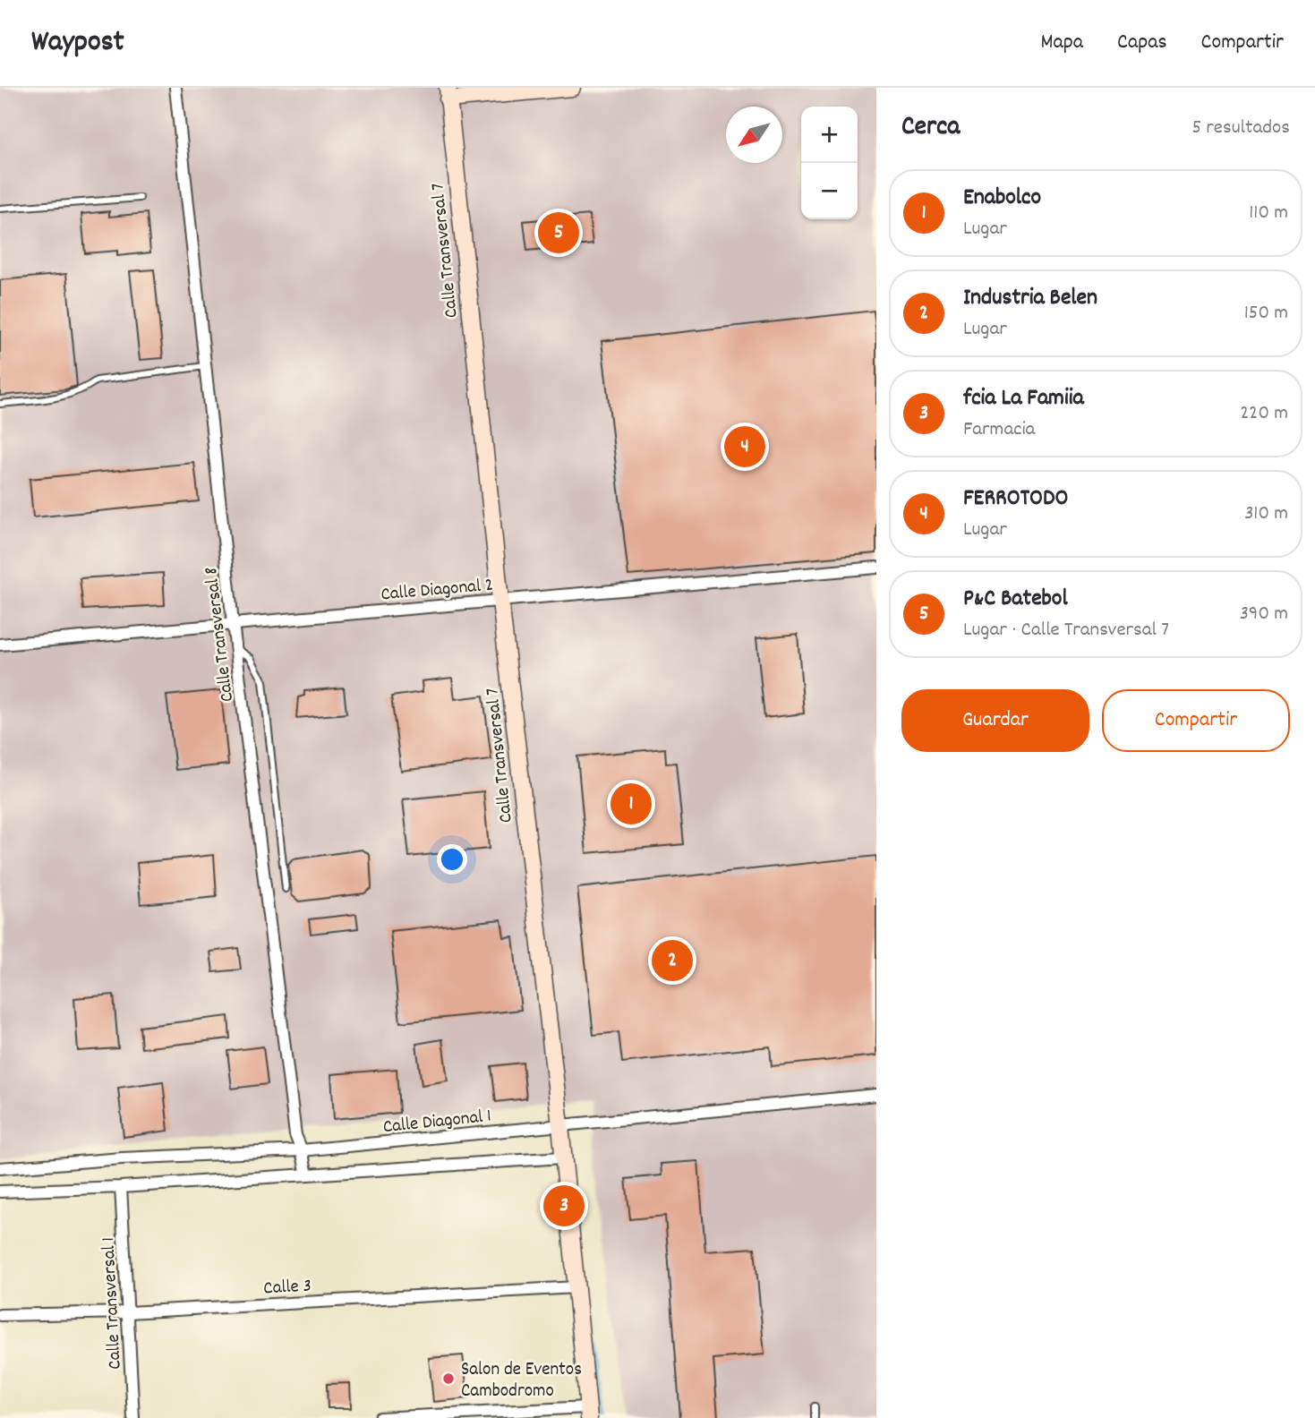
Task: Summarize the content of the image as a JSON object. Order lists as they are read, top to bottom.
{
  "streets": {
    "street": [
      "Calle Transversal 7",
      "Calle Diagonal 2",
      "Calle Transversal 8",
      "Calle Diagonal 1",
      "Calle 3",
      "Calle Transversal 1"
    ]
  },
  "crossings": [
    ["Calle Transversal 7", "Calle Diagonal 2"],
    ["Calle Transversal 7", "Calle Diagonal 1"],
    ["Calle Transversal 7", "Calle 3"],
    ["Calle Diagonal 2", "Calle Transversal 8"],
    ["Calle Transversal 8", "Calle Diagonal 1"],
    ["Calle 3", "Calle Transversal 1"]
  ],
  "places": ["Salon de Eventos Cambodromo"],
  "north": "bottom left",
  "page": {
    "header": "Waypost",
    "nav": ["Mapa", "Capas", "Compartir"],
    "heading": ["Cerca", "5 resultados"],
    "map_buttons": ["+", "−"],
    "list": [
      {
        "mark": "1",
        "name": "Enabolco",
        "note": "Lugar",
        "value": "110 m"
      },
      {
        "mark": "2",
        "name": "Industria Belen",
        "note": "Lugar",
        "value": "150 m"
      },
      {
        "mark": "3",
        "name": "fcia La Famiia",
        "note": "Farmacia",
        "value": "220 m"
      },
      {
        "mark": "4",
        "name": "FERROTODO",
        "note": "Lugar",
        "value": "310 m"
      },
      {
        "mark": "5",
        "name": "P&C Batebol",
        "note": "Lugar · Calle Transversal 7",
        "value": "390 m"
      }
    ],
    "pins": [
      "5",
      "4",
      "1",
      "2",
      "3"
    ],
    "buttons": ["Guardar", "Compartir"]
  }
}
